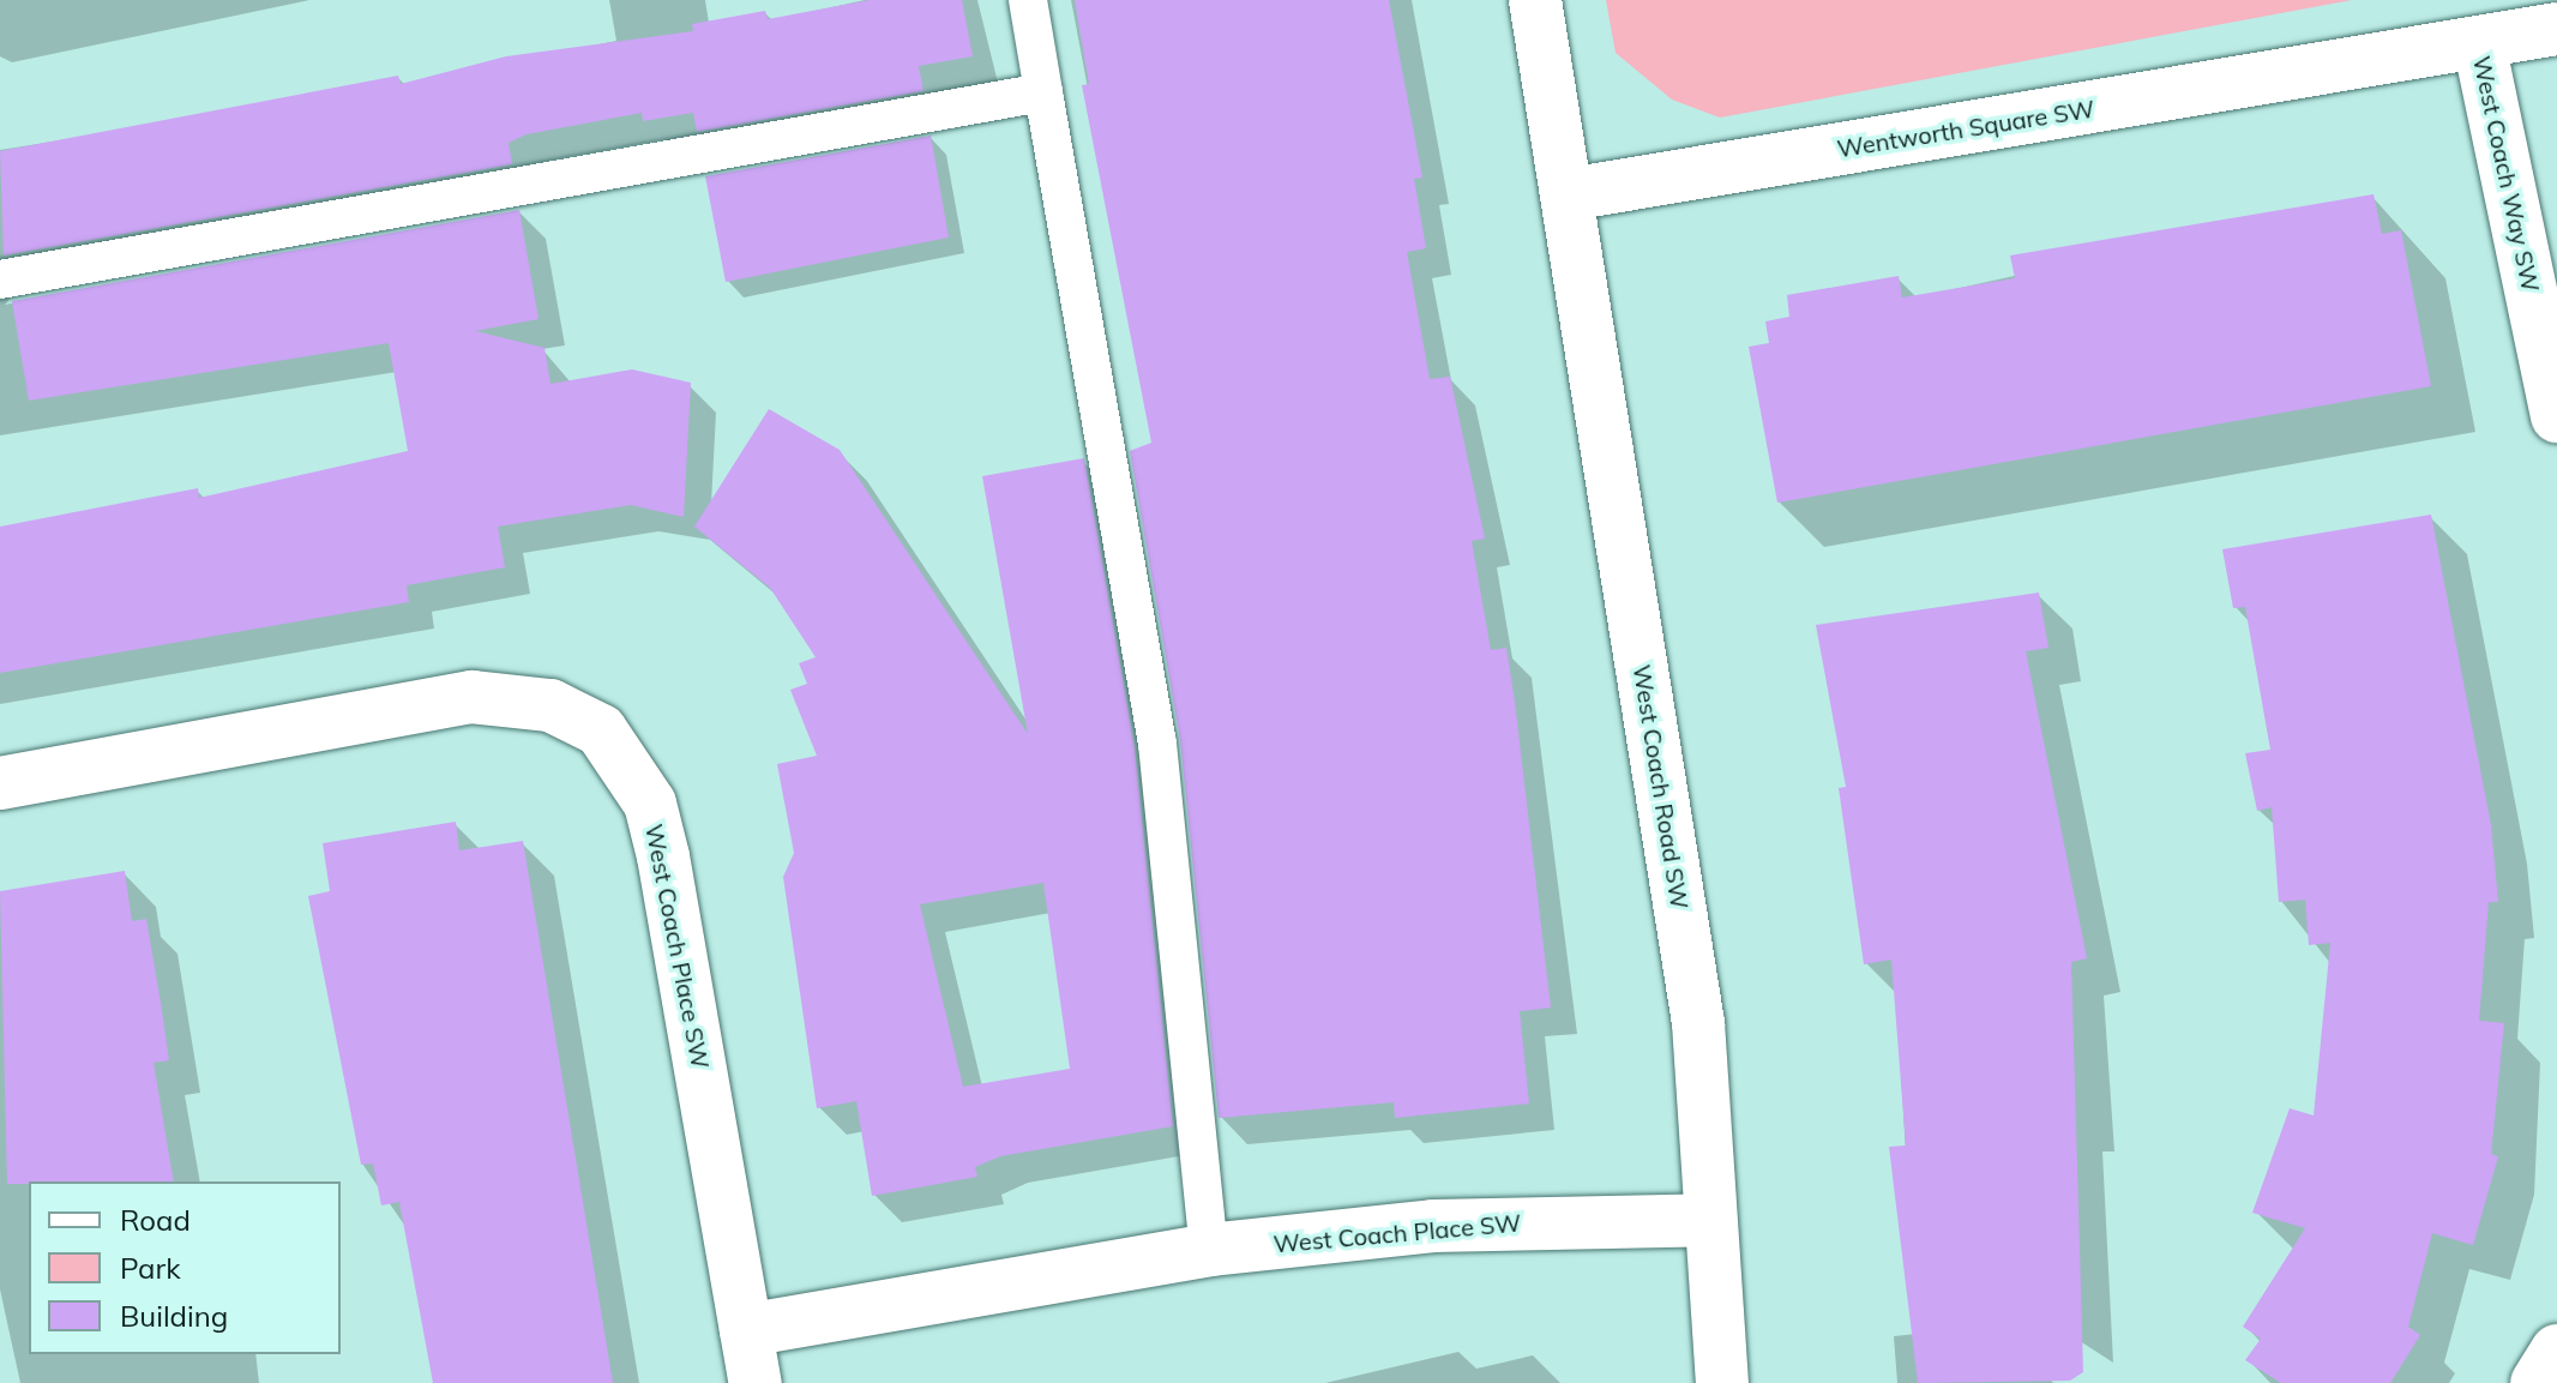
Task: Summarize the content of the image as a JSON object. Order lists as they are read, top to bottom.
{
  "streets": {
    "street": [
      "Wentworth Square SW",
      "West Coach Way SW",
      "West Coach Road SW",
      "West Coach Place SW"
    ]
  },
  "crossings": [
    ["Wentworth Square SW", "West Coach Way SW"],
    ["Wentworth Square SW", "West Coach Road SW"],
    ["West Coach Road SW", "West Coach Place SW"]
  ],
  "legend": ["Road", "Park", "Building"]
}
